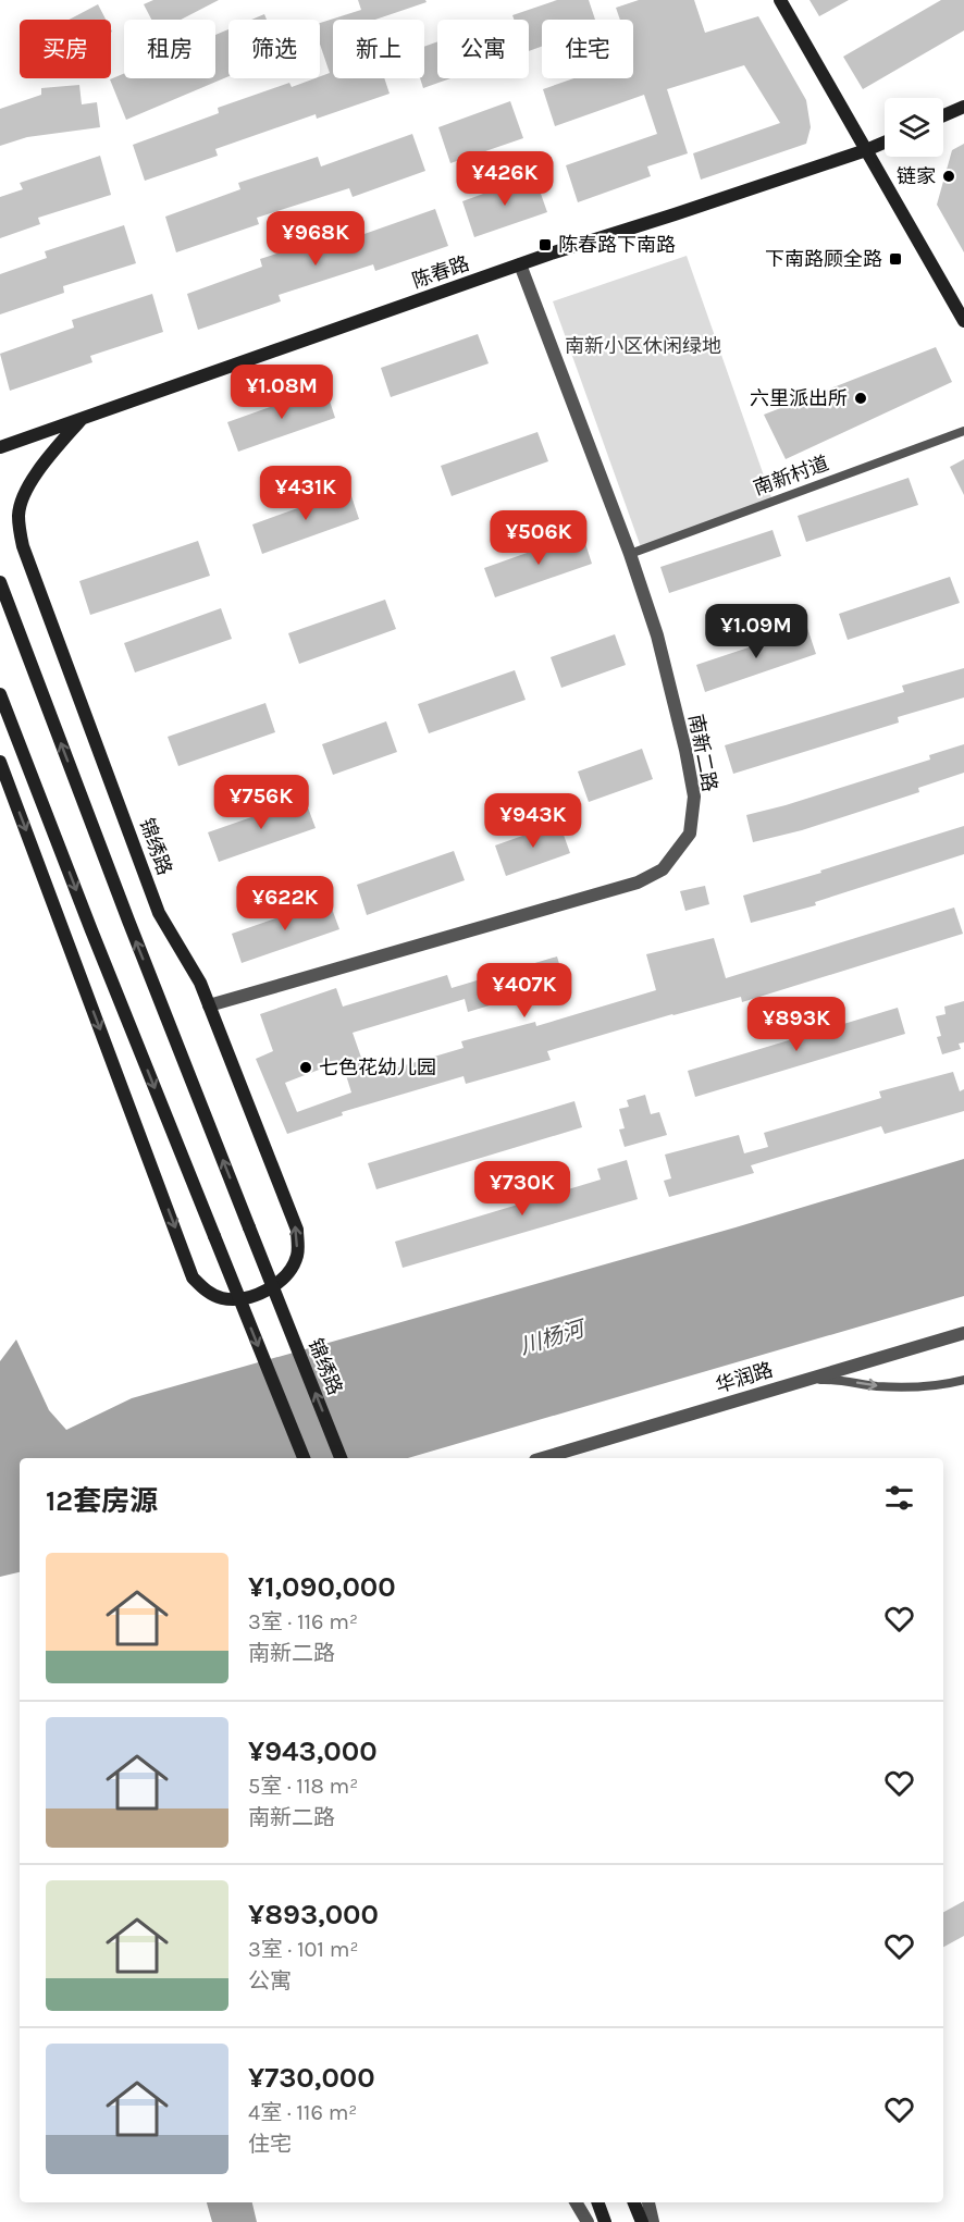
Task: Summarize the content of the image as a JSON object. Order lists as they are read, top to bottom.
{
  "streets": {
    "main road": ["陈春路", "锦绣路"],
    "street": ["南新二路", "华润路"],
    "lane": ["南新村道"]
  },
  "crossings": [
    ["陈春路", "南新二路"],
    ["陈春路", "锦绣路"],
    ["南新村道", "南新二路"],
    ["南新二路", "锦绣路"]
  ],
  "water": ["川杨河"],
  "parks": ["南新小区休闲绿地"],
  "places": {
    "other": ["链家", "六里派出所", "七色花幼儿园"],
    "transit": ["陈春路下南路", "下南路顾全路"]
  },
  "page": {
    "chip": [
      "买房",
      "租房",
      "筛选",
      "新上",
      "公寓",
      "住宅"
    ],
    "price": [
      "¥426K",
      "¥968K",
      "¥1.08M",
      "¥431K",
      "¥506K",
      "¥1.09M",
      "¥756K",
      "¥943K",
      "¥622K",
      "¥407K",
      "¥893K",
      "¥730K"
    ],
    "heading": "12套房源",
    "list": [
      {
        "name": "¥1,090,000",
        "note": "3室 · 116 m² · 南新二路"
      },
      {
        "name": "¥943,000",
        "note": "5室 · 118 m² · 南新二路"
      },
      {
        "name": "¥893,000",
        "note": "3室 · 101 m² · 公寓"
      },
      {
        "name": "¥730,000",
        "note": "4室 · 116 m² · 住宅"
      }
    ]
  }
}
